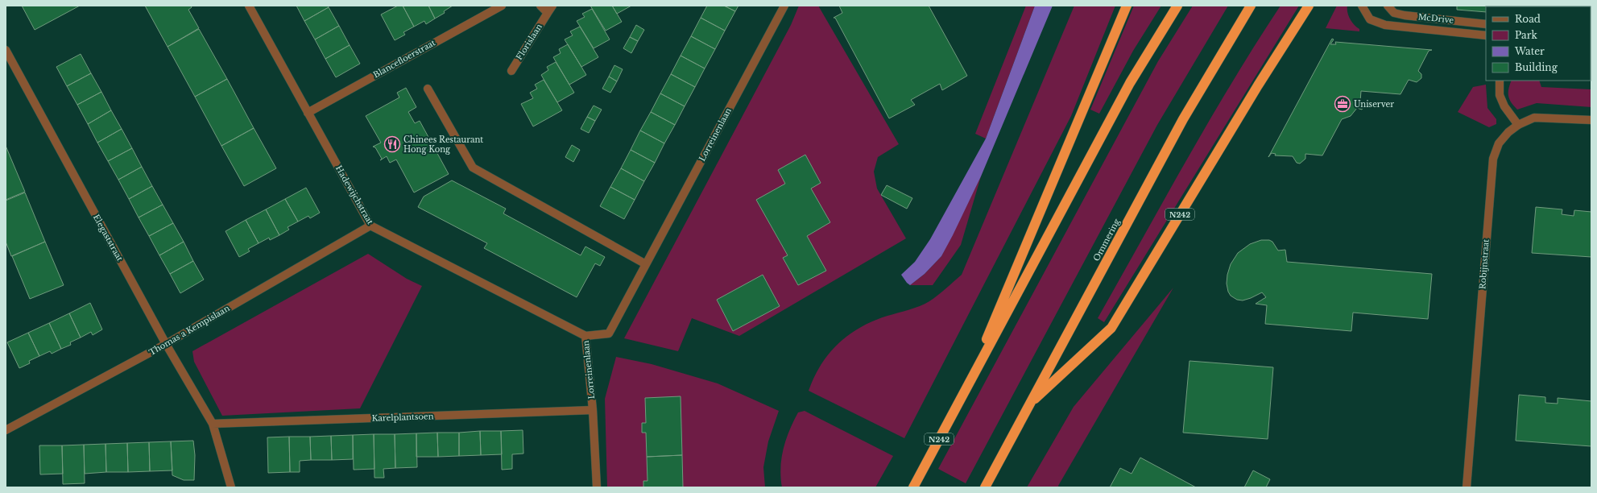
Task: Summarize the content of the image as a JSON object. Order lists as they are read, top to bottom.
{
  "streets": {
    "highway": ["N242", "Ommering"],
    "street": [
      "McDrive",
      "Florislaan",
      "Blancefloerstraat",
      "Lorreinenlaan",
      "Hadewijchstraat",
      "Elegaststraat",
      "Robijnstraat",
      "Thomas a Kempislaan",
      "Karelplantsoen"
    ]
  },
  "crossings": [
    ["Blancefloerstraat", "Hadewijchstraat"],
    ["Lorreinenlaan", "Hadewijchstraat"],
    ["Lorreinenlaan", "Karelplantsoen"],
    ["Hadewijchstraat", "Thomas a Kempislaan"],
    ["N242", "Ommering"],
    ["Elegaststraat", "Thomas a Kempislaan"],
    ["Elegaststraat", "Karelplantsoen"]
  ],
  "places": {
    "office": ["Uniserver"],
    "restaurant": ["Chinees Restaurant Hong Kong"]
  },
  "legend": [
    "Road",
    "Park",
    "Water",
    "Building"
  ]
}
